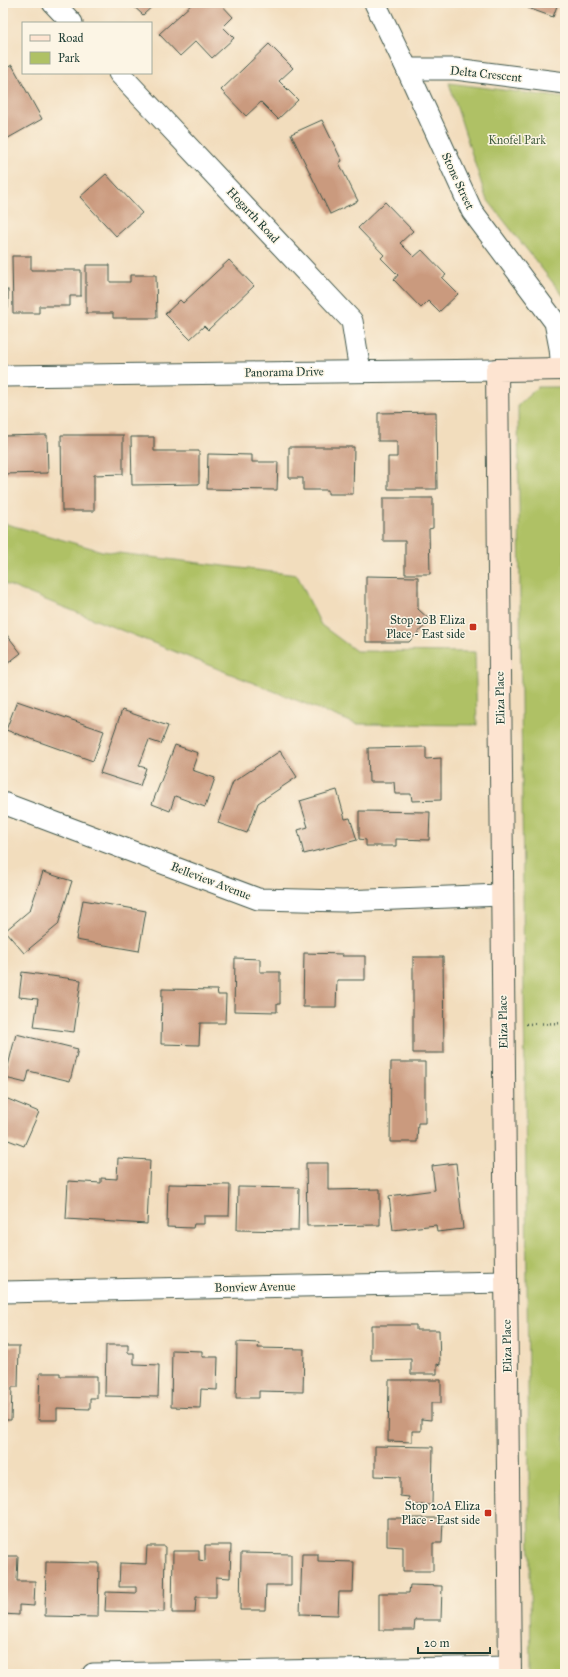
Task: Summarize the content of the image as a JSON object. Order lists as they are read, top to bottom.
{
  "streets": {
    "street": [
      "Delta Crescent",
      "Stone Street",
      "Hogarth Road",
      "Panorama Drive",
      "Eliza Place",
      "Belleview Avenue",
      "Bonview Avenue"
    ]
  },
  "crossings": [
    ["Delta Crescent", "Stone Street"],
    ["Stone Street", "Panorama Drive"],
    ["Hogarth Road", "Panorama Drive"],
    ["Panorama Drive", "Eliza Place"],
    ["Eliza Place", "Belleview Avenue"],
    ["Eliza Place", "Bonview Avenue"]
  ],
  "parks": ["Knofel Park"],
  "places": {
    "transit": ["Stop 20B Eliza Place - East side", "Stop 20A Eliza Place - East side"]
  },
  "legend": ["Road", "Park"],
  "scale_bar": "20 m"
}
